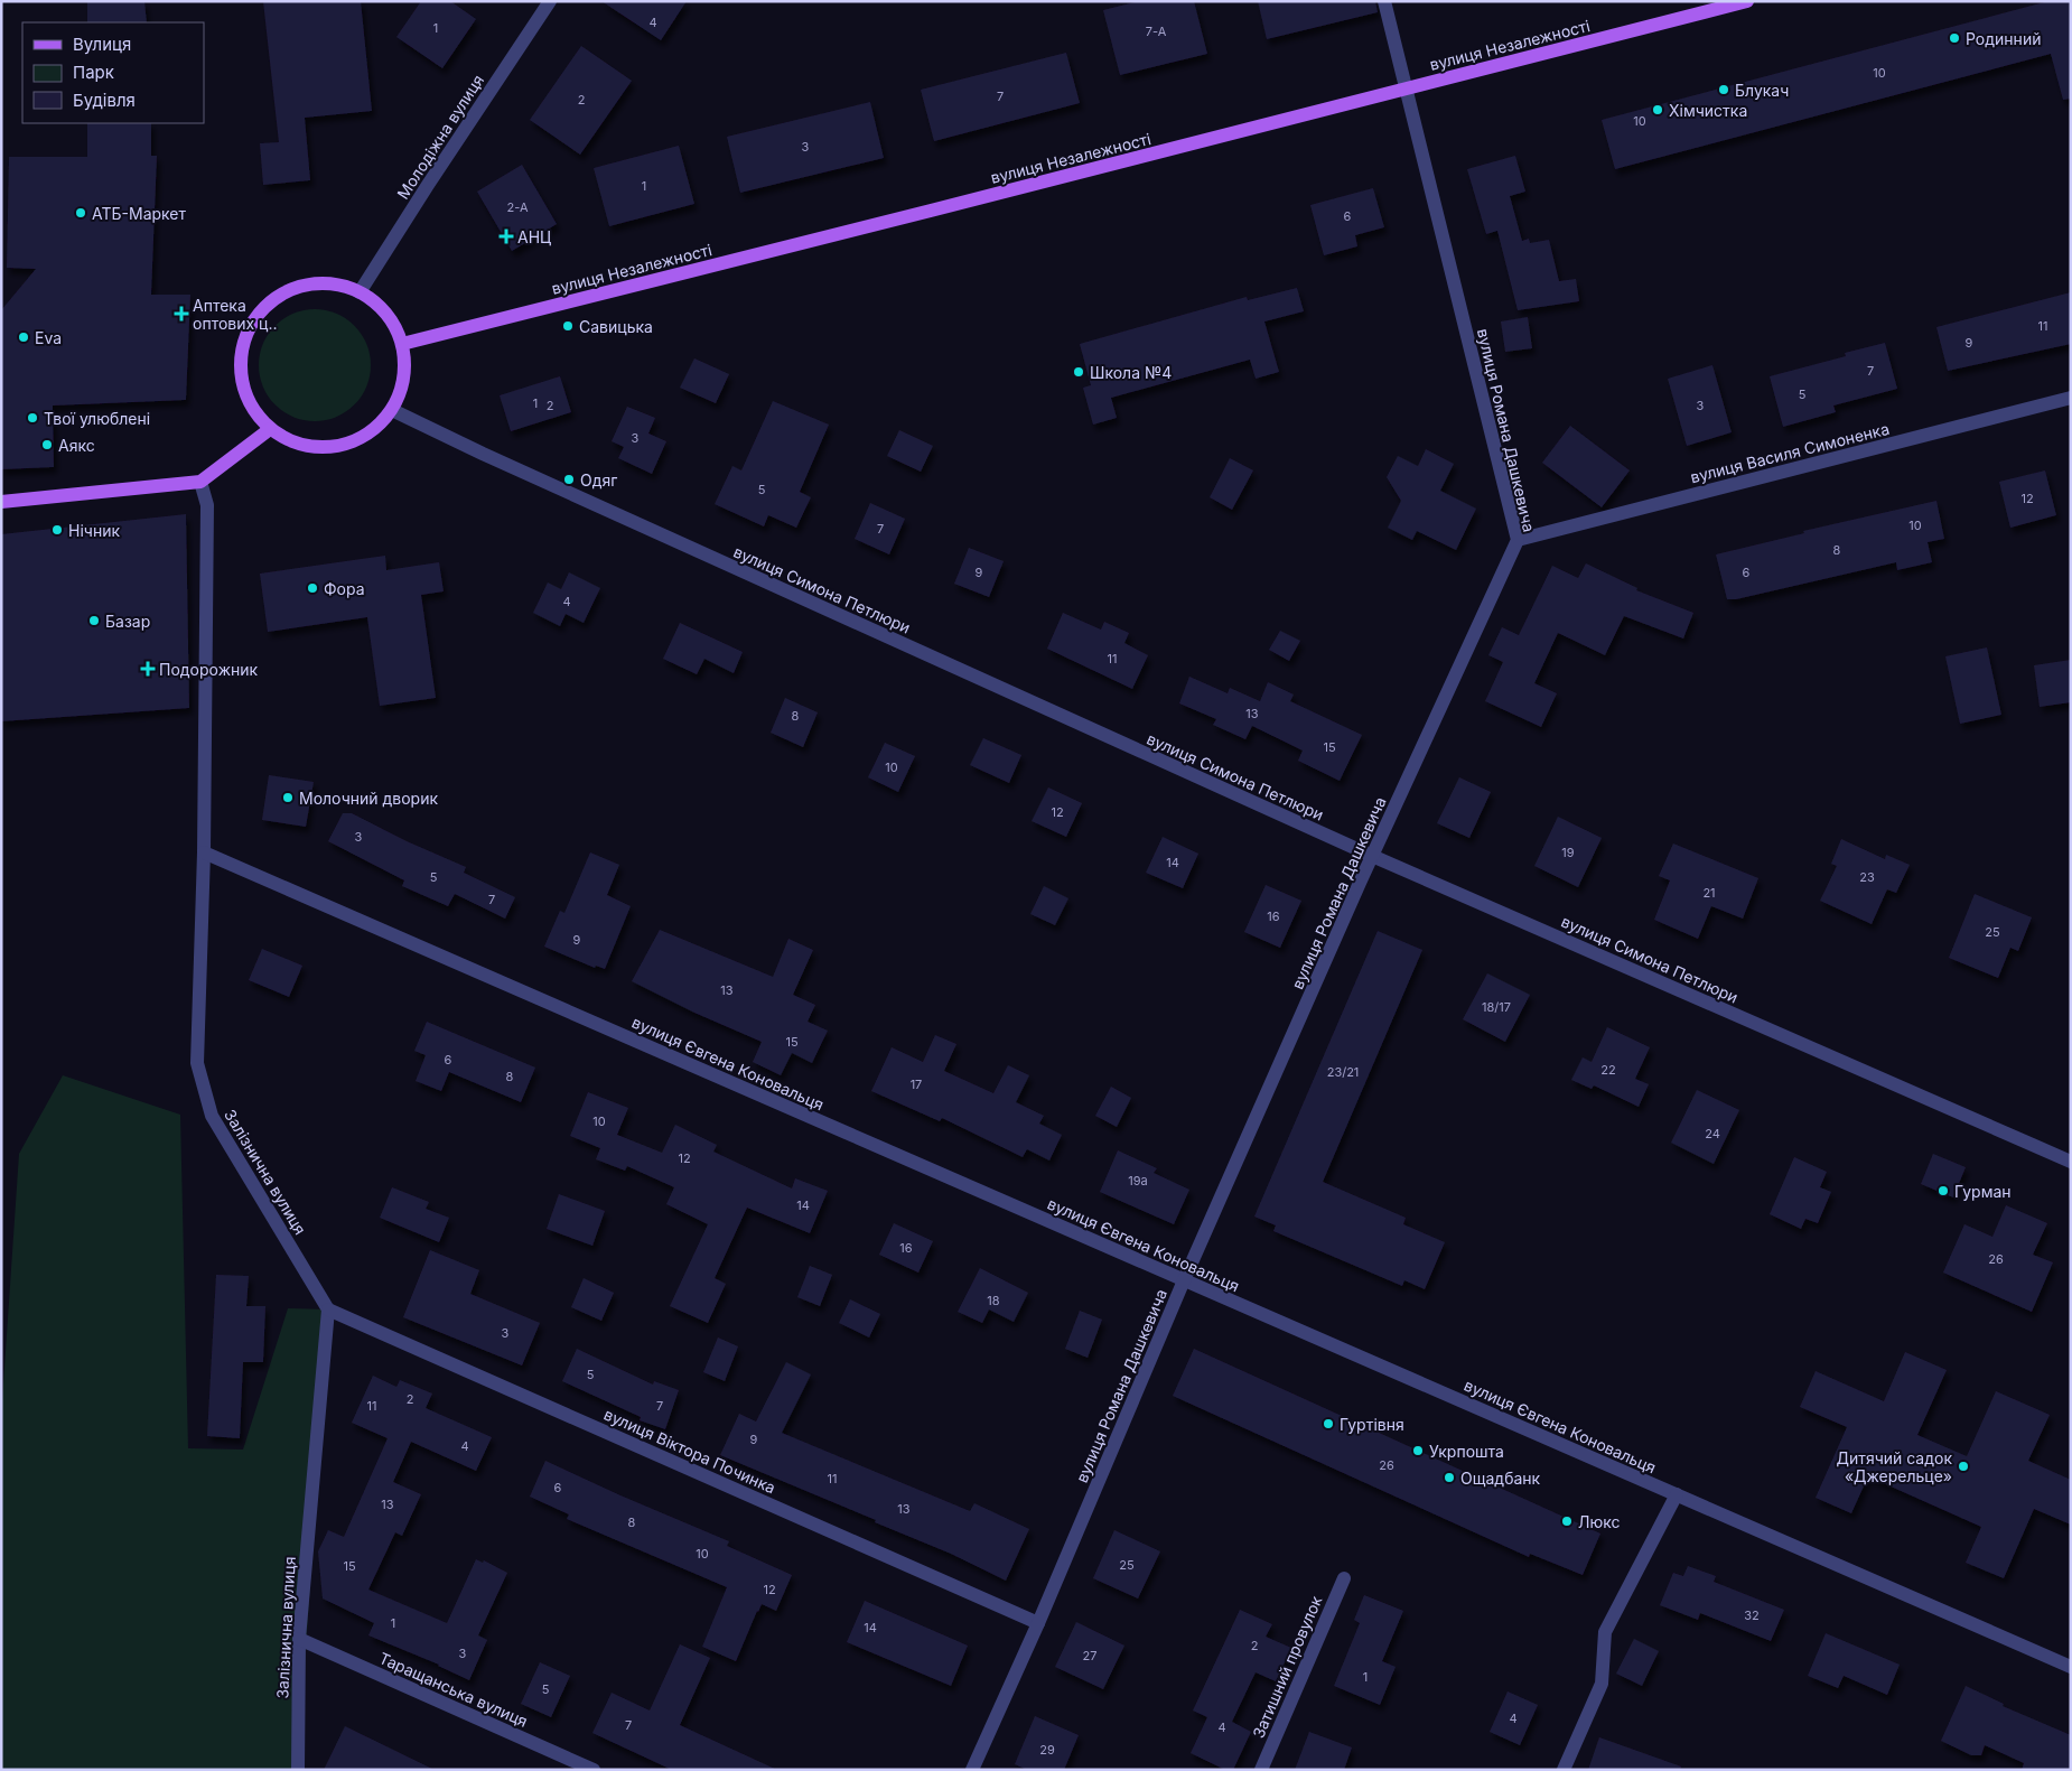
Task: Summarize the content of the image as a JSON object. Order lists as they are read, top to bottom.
{
  "streets": {
    "main road": ["вулиця Незалежності"],
    "street": [
      "Молодіжна вулиця",
      "вулиця Романа Дашкевича",
      "вулиця Василя Симоненка",
      "вулиця Симона Петлюри",
      "вулиця Євгена Коновальця",
      "Залізнична вулиця",
      "вулиця Віктора Починка",
      "Затишний провулок",
      "Таращанська вулиця"
    ]
  },
  "crossings": [
    ["вулиця Незалежності", "Молодіжна вулиця"],
    ["вулиця Незалежності", "вулиця Романа Дашкевича"],
    ["вулиця Незалежності", "вулиця Симона Петлюри"],
    ["Молодіжна вулиця", "вулиця Симона Петлюри"],
    ["вулиця Романа Дашкевича", "вулиця Василя Симоненка"],
    ["вулиця Романа Дашкевича", "вулиця Симона Петлюри"],
    ["вулиця Романа Дашкевича", "вулиця Євгена Коновальця"],
    ["вулиця Романа Дашкевича", "вулиця Віктора Починка"],
    ["вулиця Євгена Коновальця", "Залізнична вулиця"],
    ["Залізнична вулиця", "вулиця Віктора Починка"],
    ["Залізнична вулиця", "Таращанська вулиця"]
  ],
  "places": {
    "other": [
      "Родинний",
      "Блукач",
      "Хімчистка",
      "АТБ-Маркет",
      "Савицька",
      "Eva",
      "Школа №4",
      "Твої улюблені",
      "Аякс",
      "Одяг",
      "Нічник",
      "Фора",
      "Базар",
      "Молочний дворик",
      "Гурман",
      "Гуртівня",
      "Укрпошта",
      "Дитячий садок «Джерельце»",
      "Ощадбанк",
      "Люкс"
    ],
    "health": ["АНЦ", "Аптека оптових ц‥", "Подорожник"]
  },
  "house_numbers": [
    "4",
    "1",
    "7-А",
    "10",
    "7",
    "2",
    "10",
    "3",
    "1",
    "2-А",
    "6",
    "11",
    "9",
    "7",
    "5",
    "1",
    "2",
    "3",
    "3",
    "5",
    "12",
    "10",
    "7",
    "8",
    "9",
    "6",
    "4",
    "11",
    "13",
    "8",
    "15",
    "10",
    "12",
    "3",
    "19",
    "14",
    "5",
    "23",
    "21",
    "7",
    "16",
    "25",
    "9",
    "13",
    "18/17",
    "15",
    "6",
    "22",
    "23/21",
    "8",
    "17",
    "10",
    "24",
    "12",
    "19а",
    "14",
    "16",
    "26",
    "18",
    "3",
    "5",
    "2",
    "11",
    "7",
    "9",
    "4",
    "26",
    "11",
    "6",
    "13",
    "13",
    "8",
    "10",
    "25",
    "15",
    "12",
    "32",
    "1",
    "14",
    "2",
    "3",
    "27",
    "1",
    "5",
    "4",
    "7",
    "4",
    "29"
  ],
  "legend": ["Вулиця", "Парк", "Будівля"]
}
